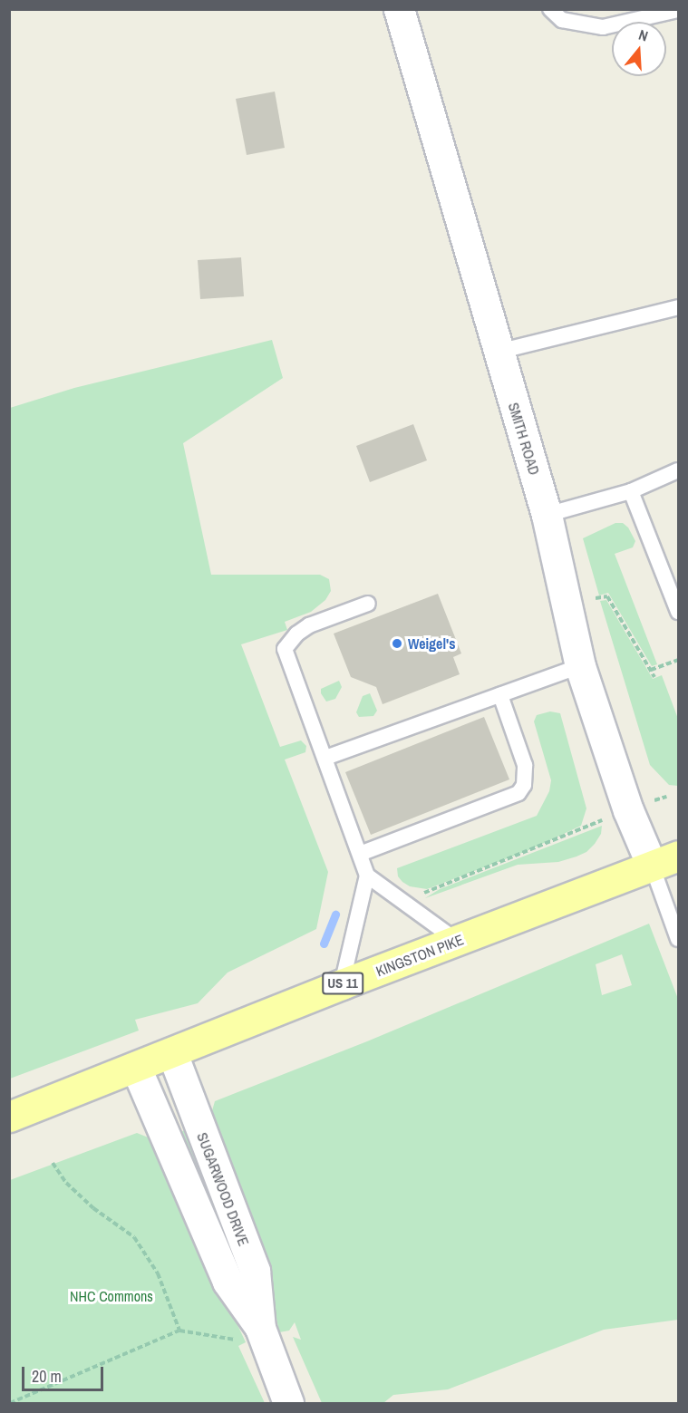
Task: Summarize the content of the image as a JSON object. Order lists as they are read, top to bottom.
{
  "streets": {
    "main road": ["KINGSTON PIKE", "US 11"],
    "street": ["SMITH ROAD", "SUGARWOOD DRIVE"]
  },
  "crossings": [
    ["SMITH ROAD", "KINGSTON PIKE"],
    ["KINGSTON PIKE", "SUGARWOOD DRIVE"]
  ],
  "parks": ["NHC Commons"],
  "places": ["Weigel's"],
  "scale_bar": "20 m",
  "north": "top"
}
